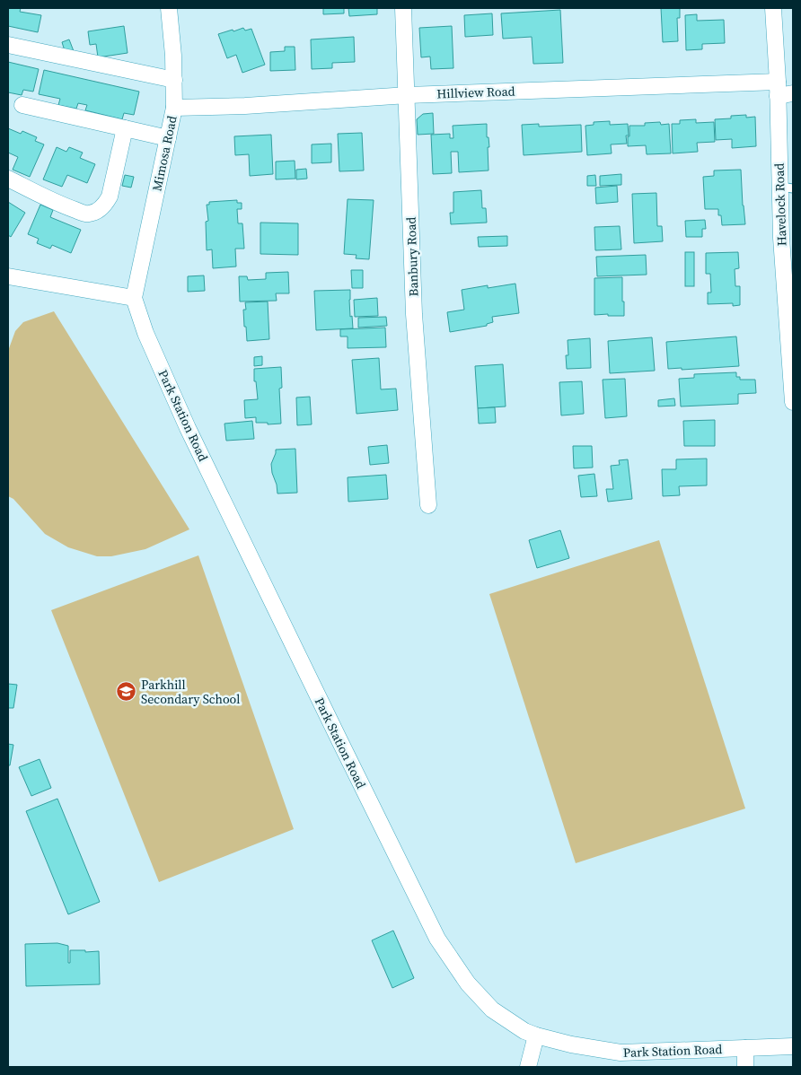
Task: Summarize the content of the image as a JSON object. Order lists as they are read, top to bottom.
{
  "streets": {
    "street": [
      "Hillview Road",
      "Mimosa Road",
      "Havelock Road",
      "Banbury Road",
      "Park Station Road"
    ]
  },
  "crossings": [
    ["Hillview Road", "Mimosa Road"],
    ["Hillview Road", "Havelock Road"],
    ["Hillview Road", "Banbury Road"],
    ["Mimosa Road", "Park Station Road"]
  ],
  "places": {
    "school or university": ["Parkhill Secondary School"]
  }
}
